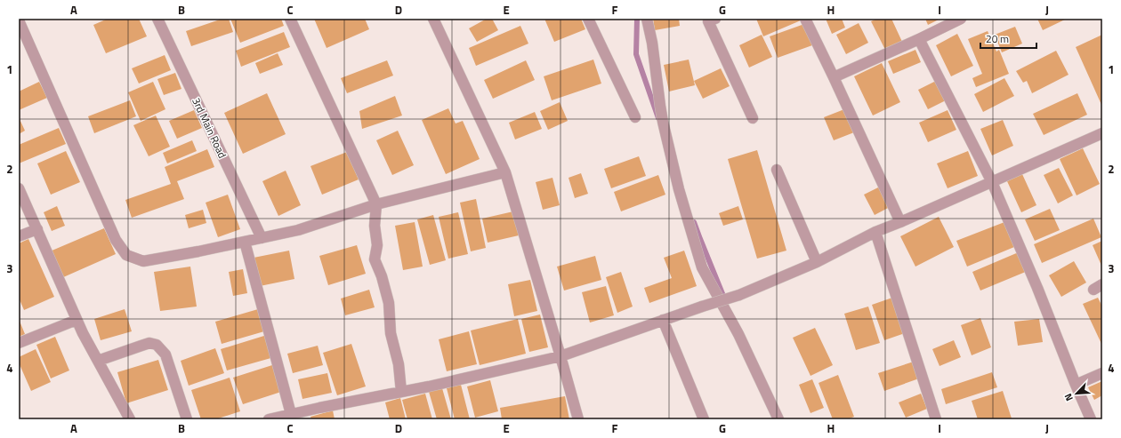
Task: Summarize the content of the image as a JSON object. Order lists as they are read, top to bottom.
{
  "streets": {
    "street": ["3rd Main Road"]
  },
  "scale_bar": "20 m",
  "north": "bottom left",
  "grid": {
    "columns": [
      "A",
      "B",
      "C",
      "D",
      "E",
      "F",
      "G",
      "H",
      "I",
      "J"
    ],
    "rows": [
      "1",
      "2",
      "3",
      "4"
    ]
  }
}
